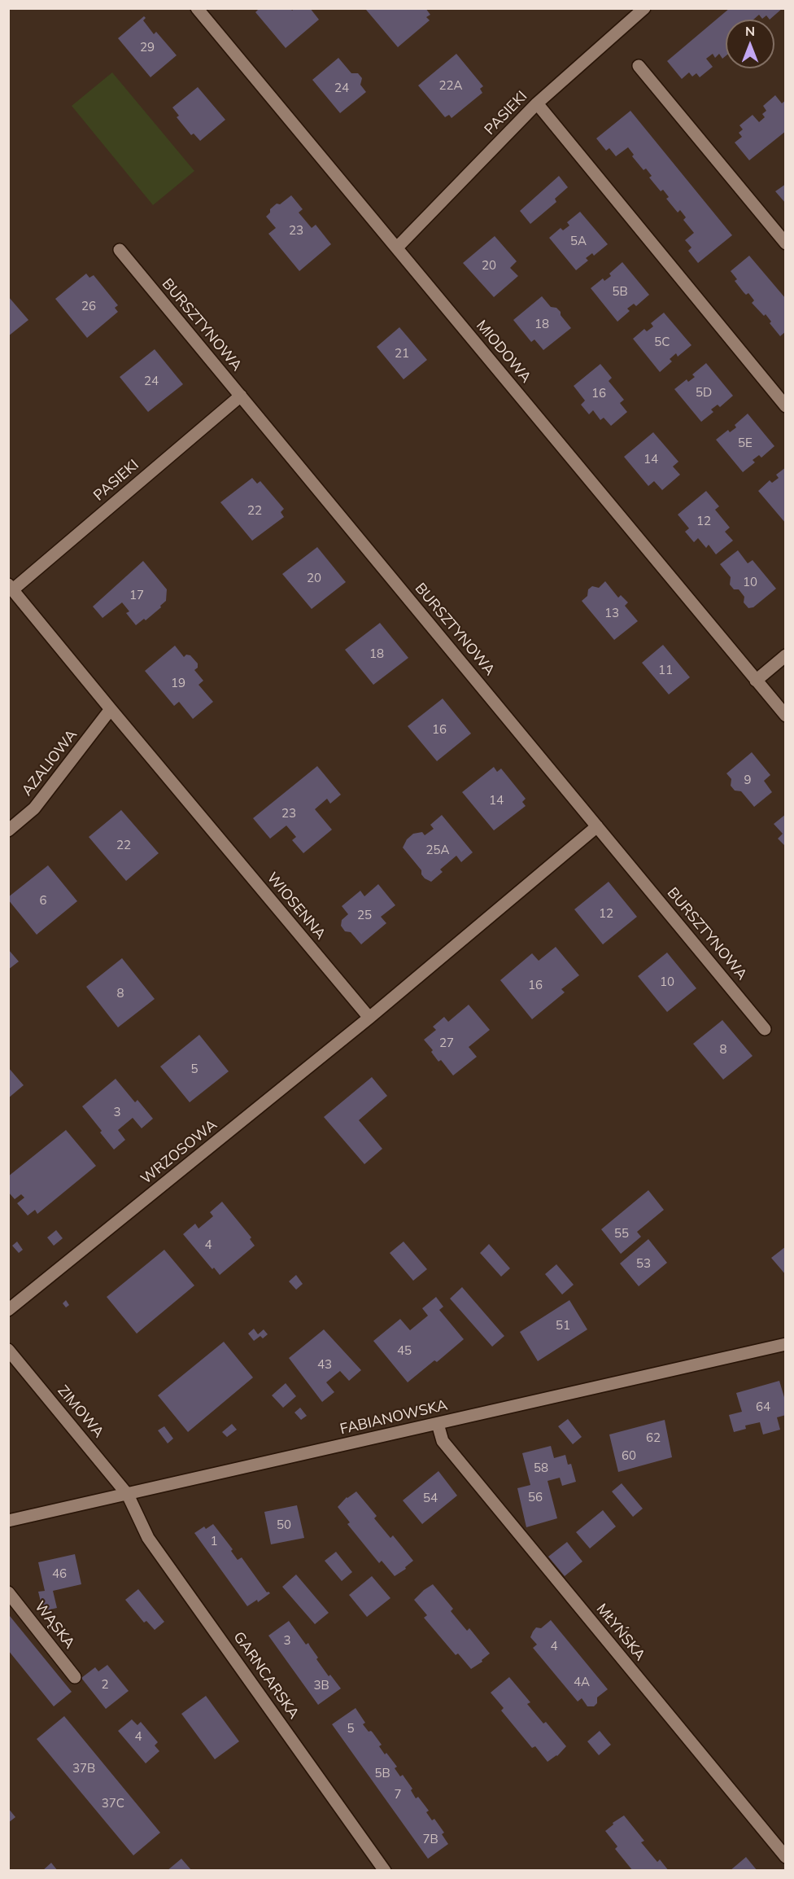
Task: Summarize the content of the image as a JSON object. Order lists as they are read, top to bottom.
{
  "streets": {
    "street": [
      "PASIEKI",
      "BURSZTYNOWA",
      "MIODOWA",
      "AZALIOWA",
      "WIOSENNA",
      "WRZOSOWA",
      "ZIMOWA",
      "FABIANOWSKA",
      "WĄSKA",
      "MŁYŃSKA",
      "GARNCARSKA"
    ]
  },
  "crossings": [
    ["PASIEKI", "BURSZTYNOWA"],
    ["PASIEKI", "MIODOWA"],
    ["PASIEKI", "WIOSENNA"],
    ["AZALIOWA", "WIOSENNA"],
    ["WIOSENNA", "WRZOSOWA"],
    ["ZIMOWA", "FABIANOWSKA"],
    ["ZIMOWA", "GARNCARSKA"],
    ["FABIANOWSKA", "MŁYŃSKA"],
    ["FABIANOWSKA", "GARNCARSKA"]
  ],
  "house_numbers": [
    "29",
    "22A",
    "24",
    "23",
    "5A",
    "20",
    "5B",
    "26",
    "18",
    "5C",
    "21",
    "24",
    "5D",
    "16",
    "5E",
    "14",
    "22",
    "12",
    "20",
    "10",
    "17",
    "13",
    "18",
    "11",
    "19",
    "16",
    "9",
    "14",
    "23",
    "22",
    "25A",
    "6",
    "12",
    "25",
    "10",
    "16",
    "8",
    "27",
    "8",
    "5",
    "3",
    "55",
    "4",
    "53",
    "51",
    "45",
    "43",
    "64",
    "62",
    "60",
    "58",
    "56",
    "54",
    "50",
    "1",
    "46",
    "3",
    "4",
    "4A",
    "2",
    "3B",
    "5",
    "4",
    "37B",
    "5B",
    "7",
    "37C",
    "7B"
  ],
  "north": "top"
}
